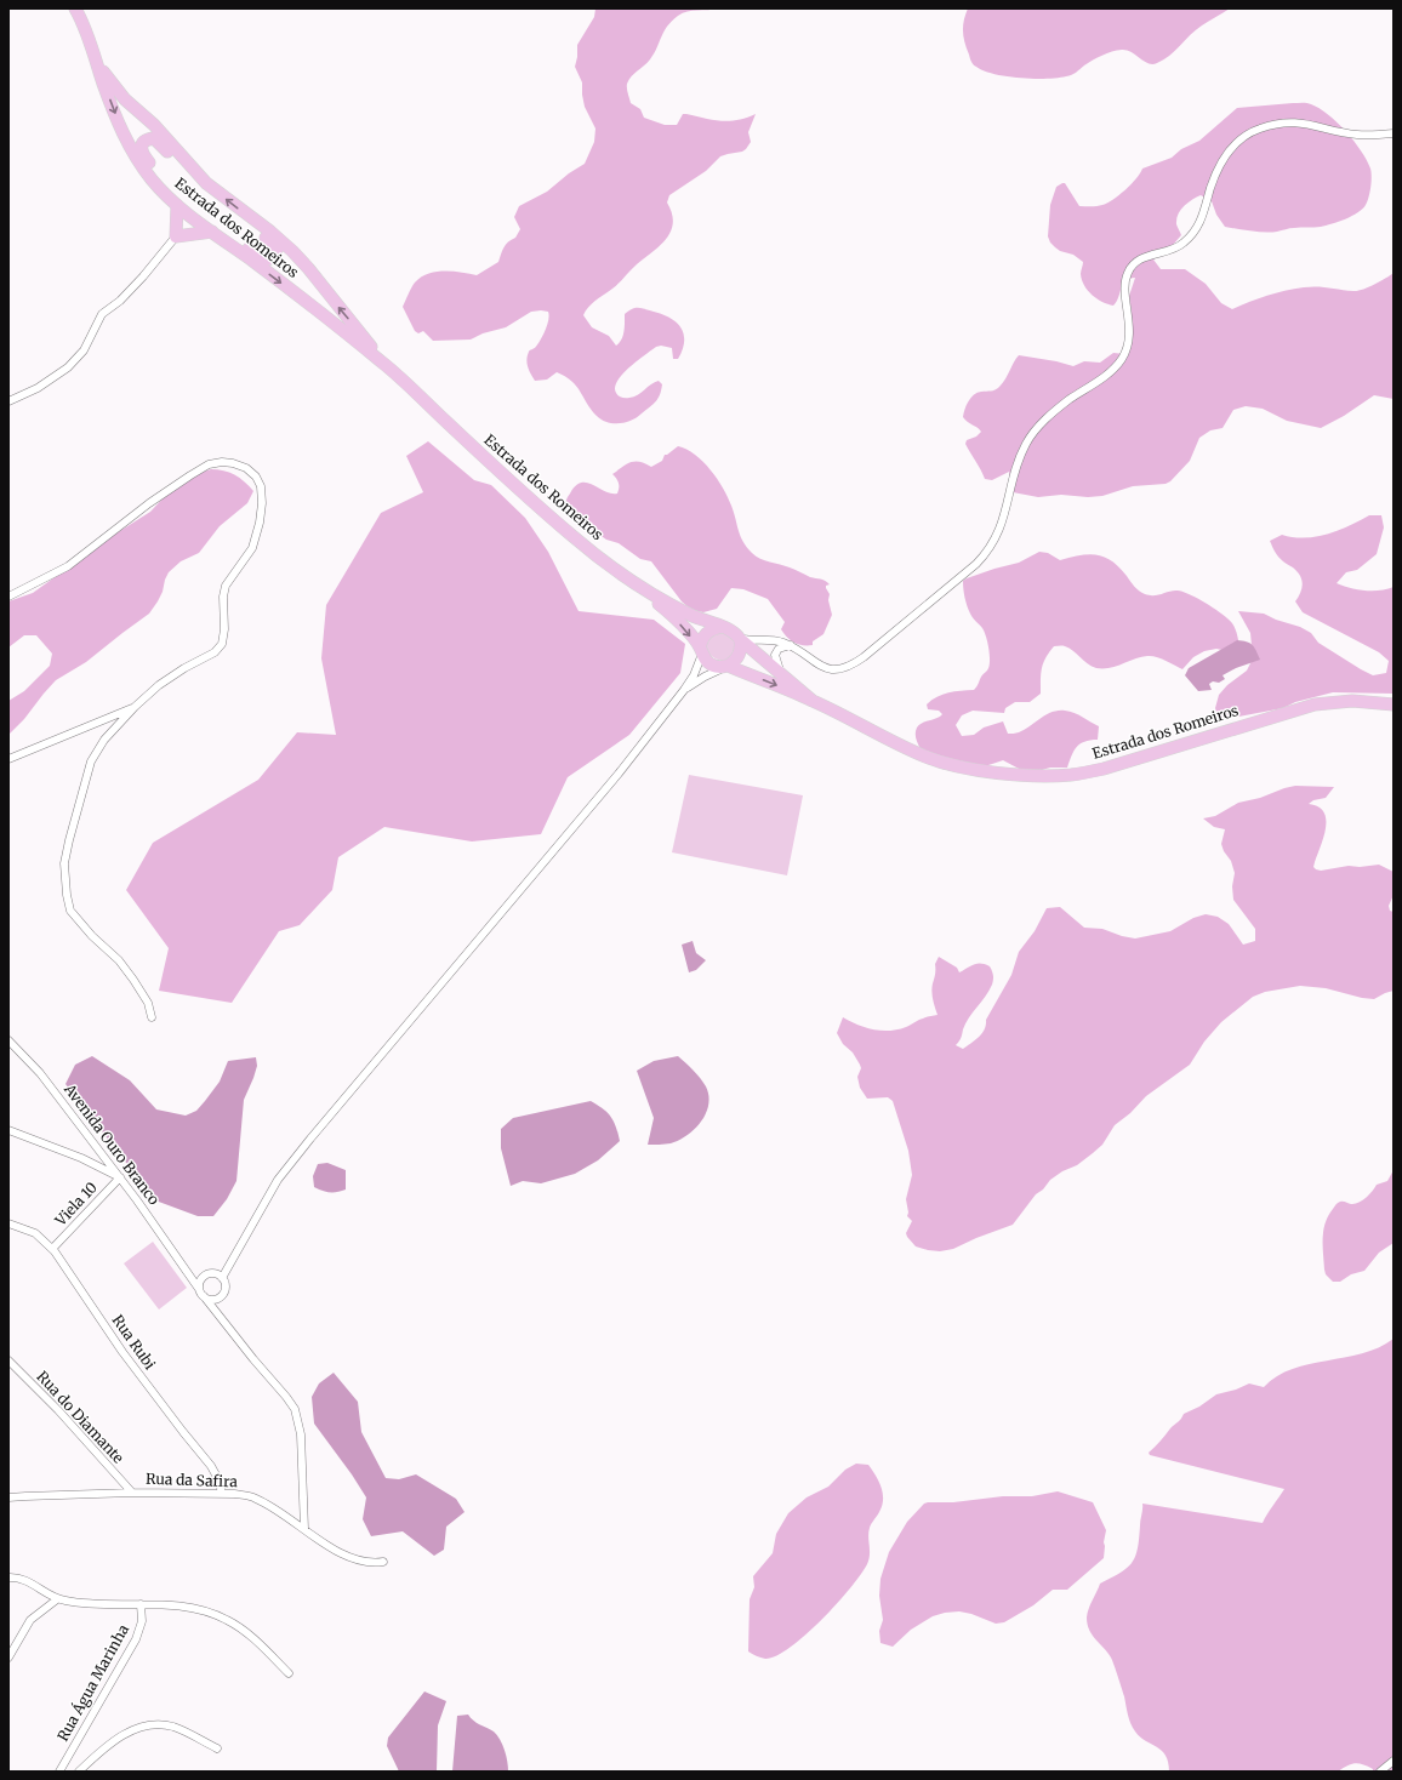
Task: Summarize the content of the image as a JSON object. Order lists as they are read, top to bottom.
{
  "streets": {
    "main road": ["Estrada dos Romeiros"],
    "street": [
      "Avenida Ouro Branco",
      "Viela 10",
      "Rua Rubi",
      "Rua do Diamante",
      "Rua da Safira",
      "Rua Água Marinha"
    ]
  },
  "crossings": [
    ["Avenida Ouro Branco", "Viela 10"],
    ["Viela 10", "Rua Rubi"],
    ["Rua Rubi", "Rua da Safira"],
    ["Rua do Diamante", "Rua da Safira"]
  ]
}
